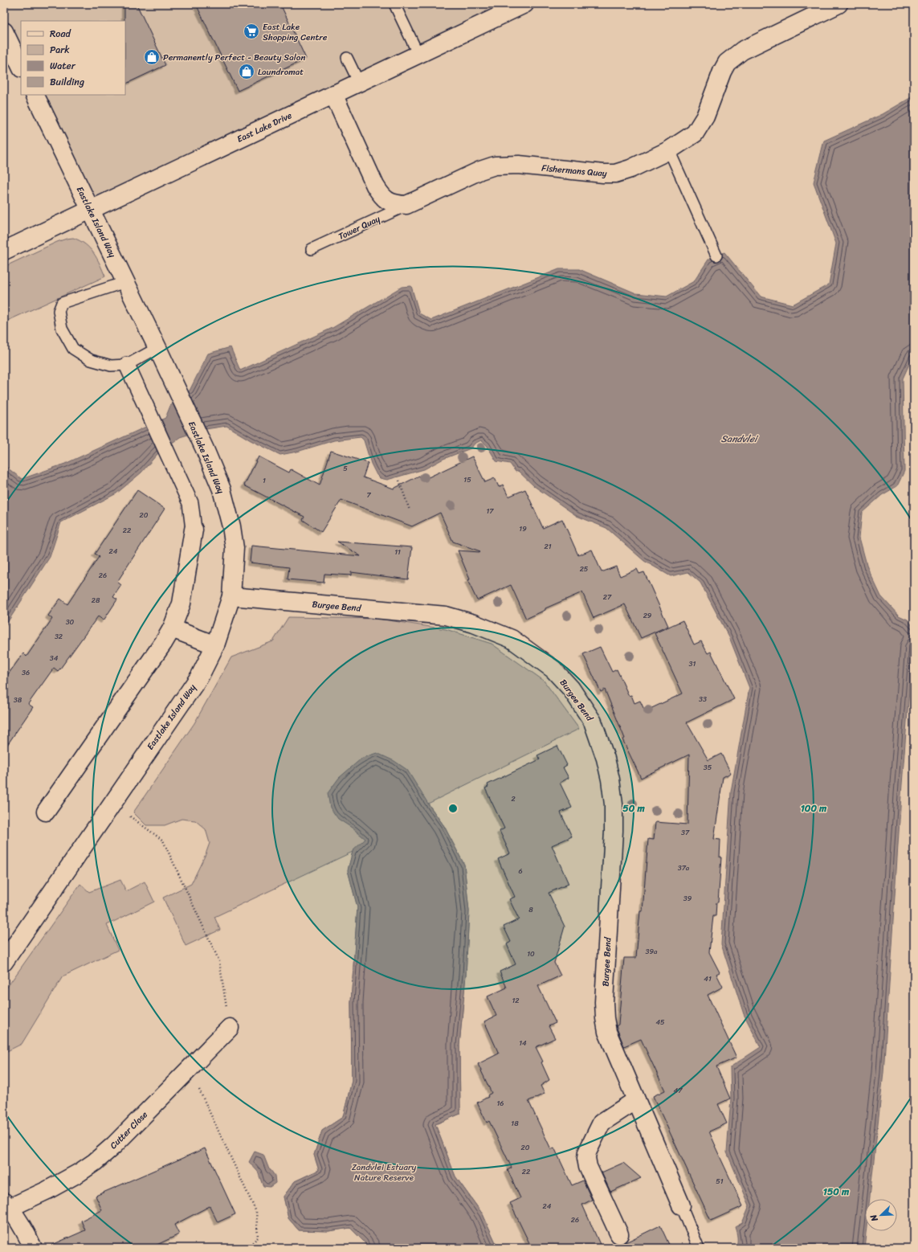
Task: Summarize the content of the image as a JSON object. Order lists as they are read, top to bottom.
{
  "streets": {
    "street": [
      "East Lake Drive",
      "Fishermans Quay",
      "Eastlake Island Way",
      "Burgee Bend",
      "Cutter Close"
    ],
    "lane": ["Tower Quay"]
  },
  "crossings": [
    ["East Lake Drive", "Eastlake Island Way"],
    ["Fishermans Quay", "Tower Quay"],
    ["Eastlake Island Way", "Burgee Bend"]
  ],
  "water": ["Sandvlei"],
  "parks": ["Zandvlei Estuary Nature Reserve"],
  "places": {
    "supermarket": ["East Lake Shopping Centre"],
    "shop": ["Permanently Perfect - Beauty Salon", "Laundromat"]
  },
  "house_numbers": [
    "5",
    "15",
    "1",
    "7",
    "17",
    "20",
    "19",
    "22",
    "21",
    "24",
    "11",
    "25",
    "26",
    "27",
    "28",
    "29",
    "30",
    "32",
    "34",
    "31",
    "36",
    "33",
    "38",
    "35",
    "2",
    "37",
    "37a",
    "6",
    "39",
    "8",
    "39a",
    "10",
    "41",
    "12",
    "45",
    "14",
    "47",
    "16",
    "18",
    "20",
    "22",
    "51",
    "24",
    "26"
  ],
  "legend": [
    "Road",
    "Park",
    "Water",
    "Building"
  ],
  "north": "bottom left",
  "rings": ["50 m", "100 m", "150 m"]
}
